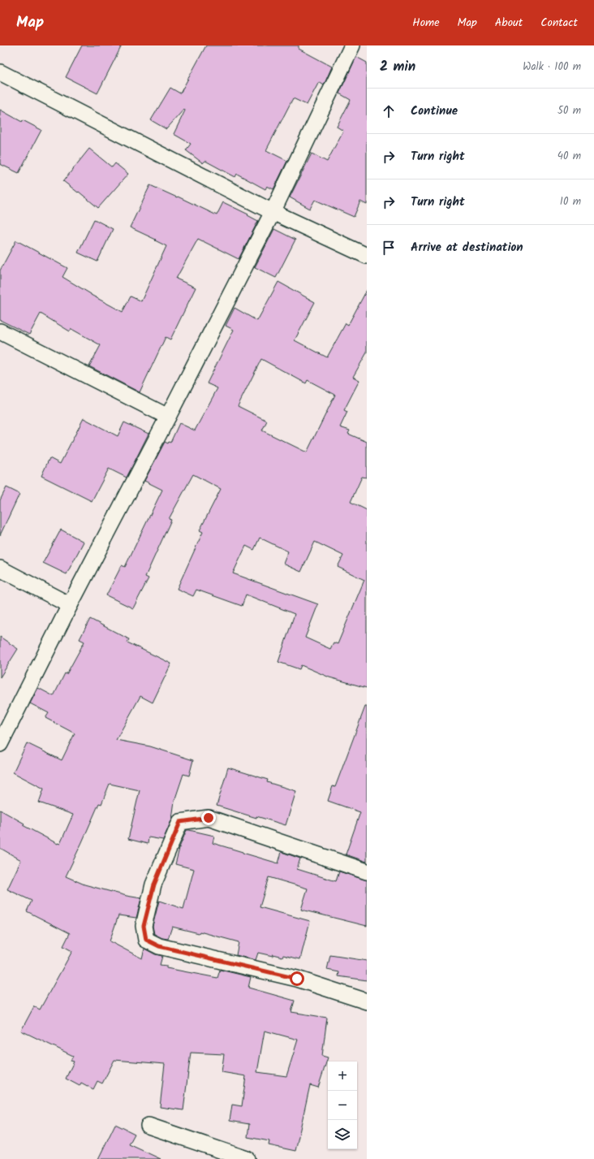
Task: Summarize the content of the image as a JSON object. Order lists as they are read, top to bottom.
{
  "page": {
    "header": "Map",
    "nav": [
      "Home",
      "Map",
      "About",
      "Contact"
    ],
    "heading": ["2 min", "Walk · 100 m"],
    "list": [
      ["Continue", "50 m"],
      ["Turn right", "40 m"],
      ["Turn right", "10 m"],
      "Arrive at destination"
    ],
    "map_buttons": ["+", "−"]
  }
}
